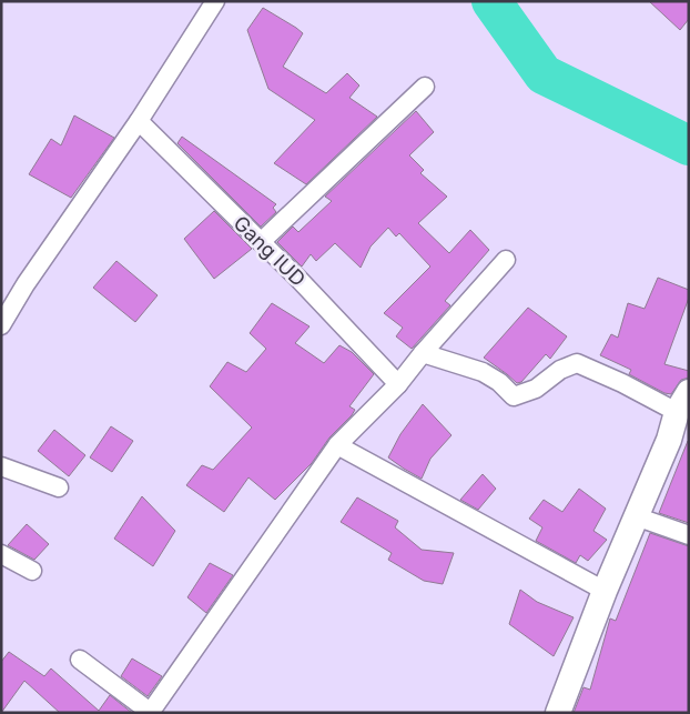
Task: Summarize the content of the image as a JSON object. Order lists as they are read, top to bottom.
{
  "streets": {
    "street": ["Gang IUD"]
  }
}
